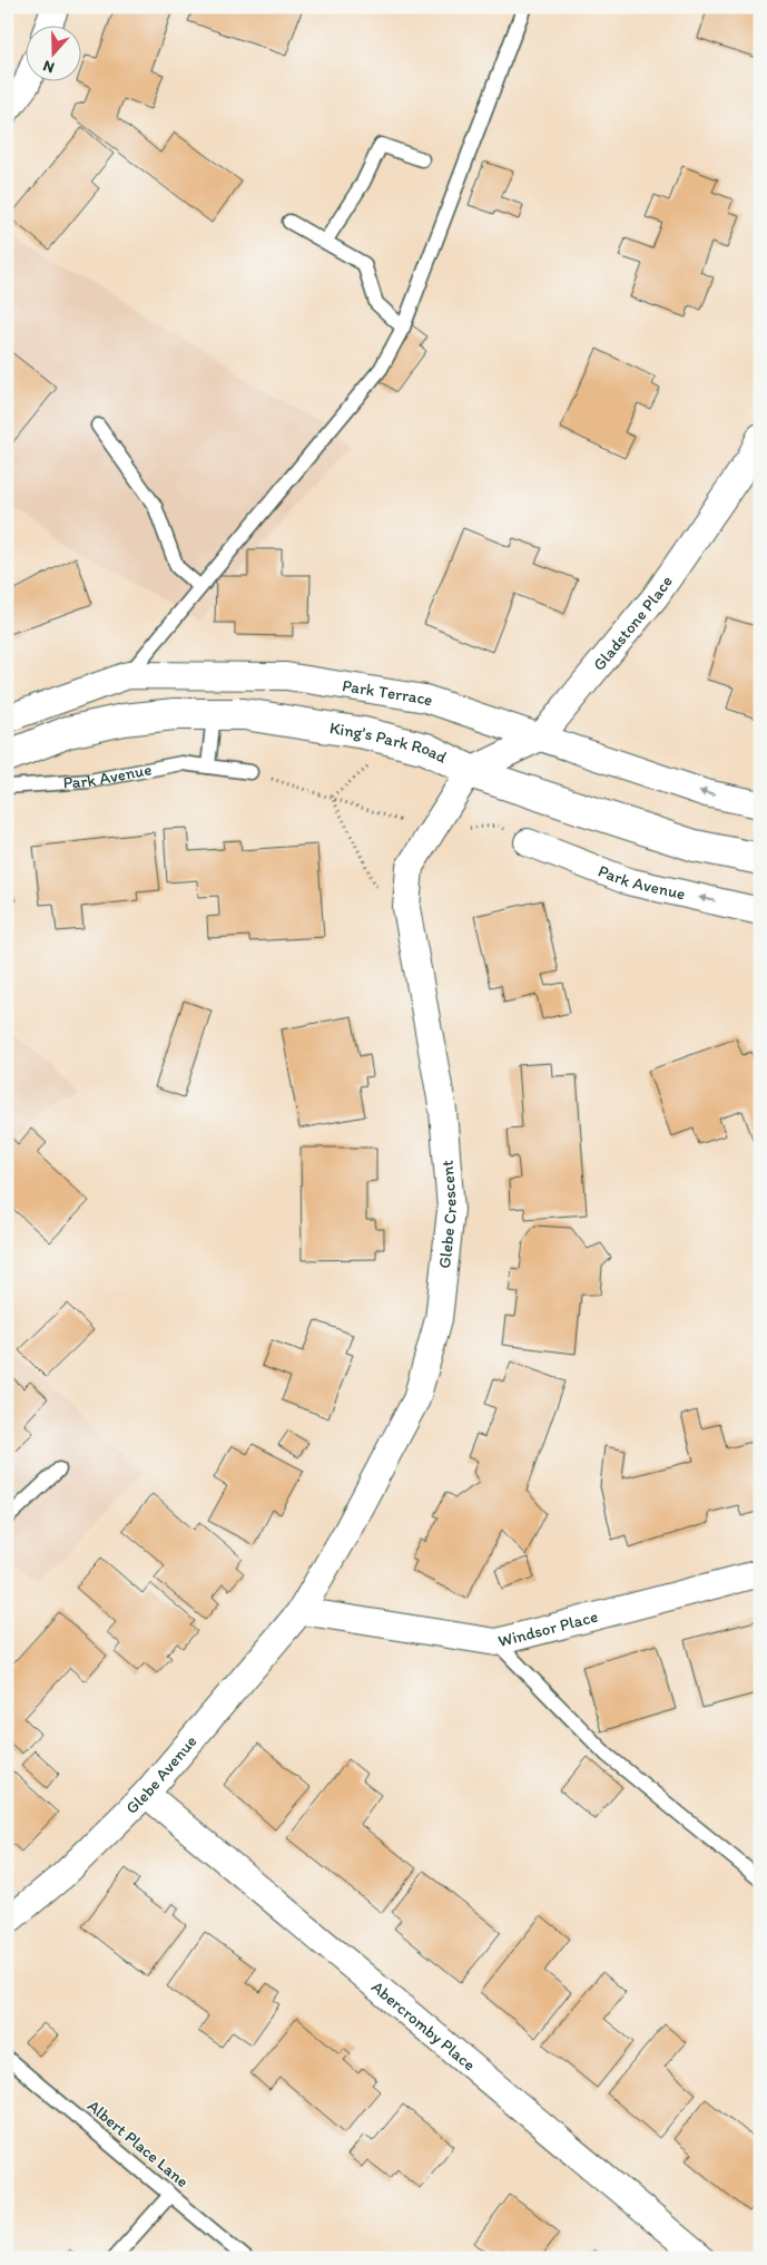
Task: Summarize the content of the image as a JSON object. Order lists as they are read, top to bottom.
{
  "streets": {
    "street": [
      "Gladstone Place",
      "Park Terrace",
      "King's Park Road",
      "Park Avenue",
      "Glebe Crescent",
      "Windsor Place",
      "Glebe Avenue",
      "Abercromby Place"
    ],
    "lane": ["Albert Place Lane"]
  },
  "crossings": [
    ["Gladstone Place", "Park Terrace"],
    ["Gladstone Place", "King's Park Road"],
    ["Gladstone Place", "Glebe Crescent"],
    ["King's Park Road", "Glebe Crescent"],
    ["Glebe Crescent", "Windsor Place"],
    ["Glebe Crescent", "Glebe Avenue"],
    ["Windsor Place", "Glebe Avenue"],
    ["Glebe Avenue", "Abercromby Place"]
  ],
  "one_way": ["Park Avenue"],
  "north": "bottom"
}
